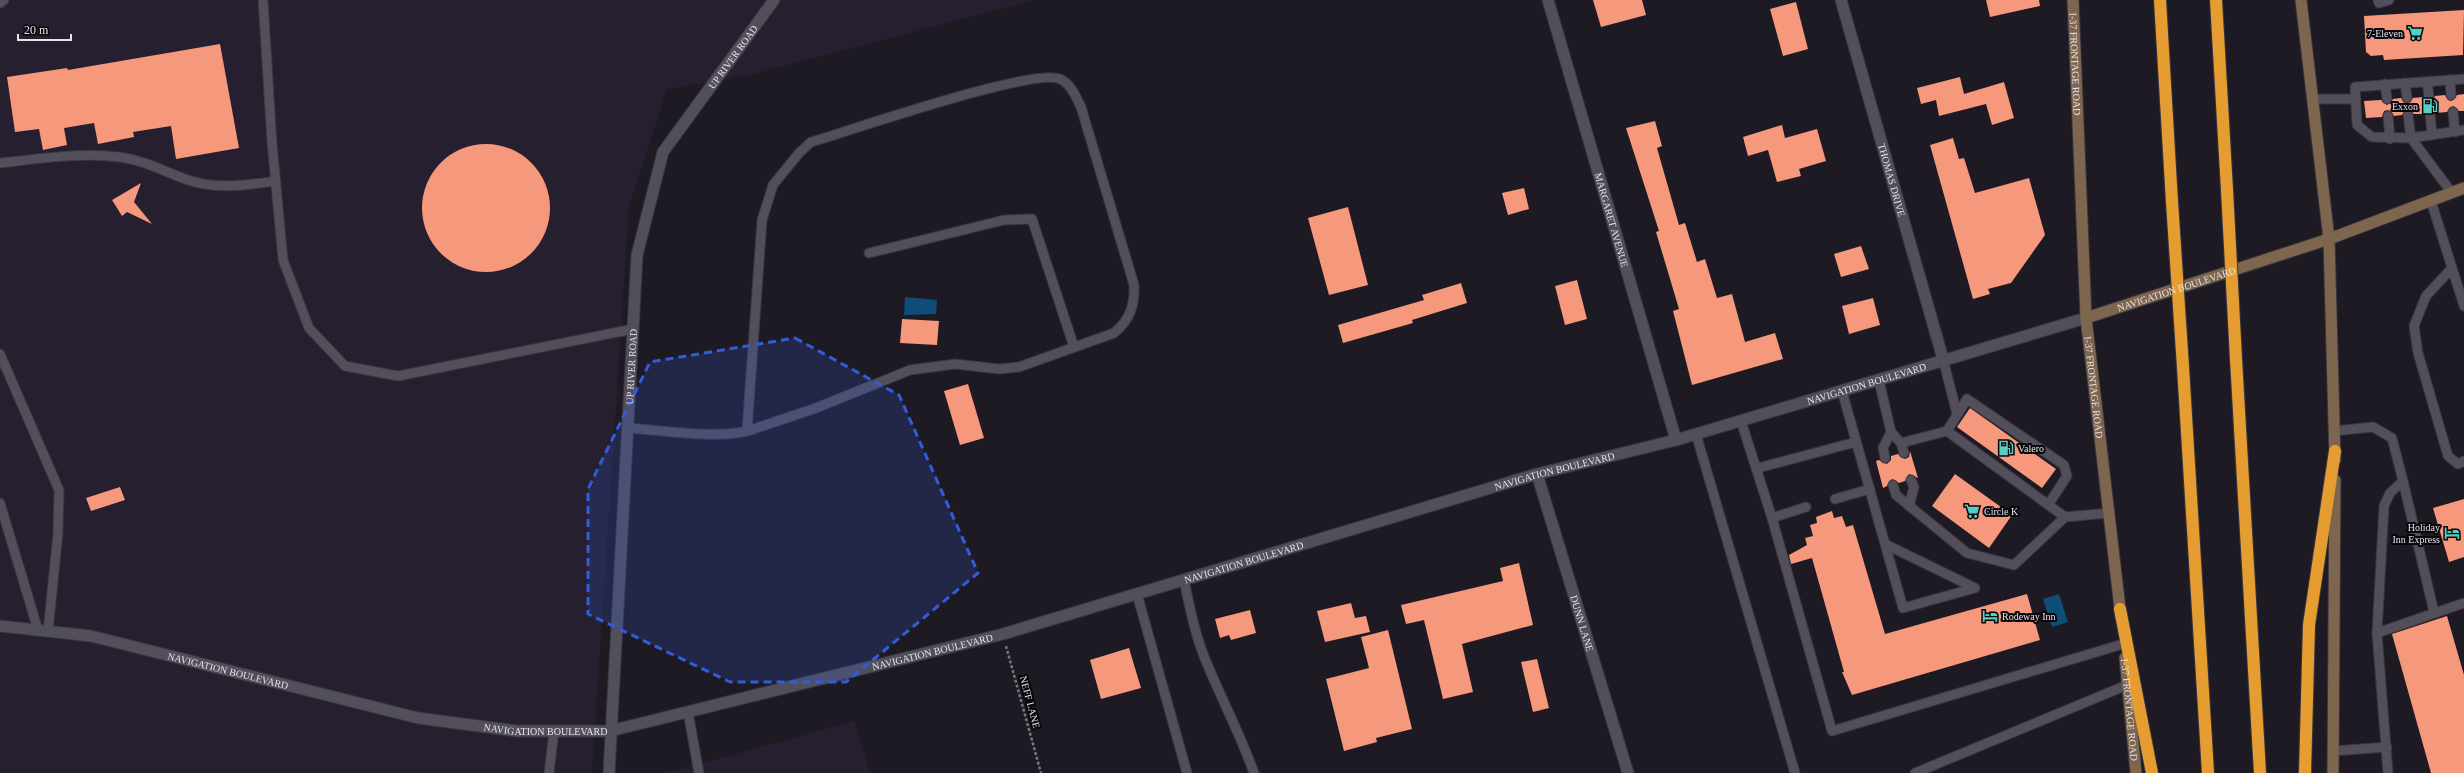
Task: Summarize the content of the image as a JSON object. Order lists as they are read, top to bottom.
{
  "streets": {
    "main road": ["I-37 FRONTAGE ROAD", "NAVIGATION BOULEVARD"],
    "street": [
      "UP RIVER ROAD",
      "THOMAS DRIVE",
      "MARGARET AVENUE",
      "DUNN LANE"
    ],
    "path": ["NEFF LANE"]
  },
  "crossings": [
    ["UP RIVER ROAD", "NAVIGATION BOULEVARD"],
    ["I-37 FRONTAGE ROAD", "NAVIGATION BOULEVARD"],
    ["THOMAS DRIVE", "NAVIGATION BOULEVARD"],
    ["MARGARET AVENUE", "NAVIGATION BOULEVARD"],
    ["NAVIGATION BOULEVARD", "DUNN LANE"],
    ["NAVIGATION BOULEVARD", "NEFF LANE"]
  ],
  "places": {
    "supermarket": ["7-Eleven", "Circle K"],
    "fuel station": ["Exxon", "Valero"],
    "hotel": ["Holiday Inn Express", "Rodeway Inn"]
  },
  "scale_bar": "20 m"
}
